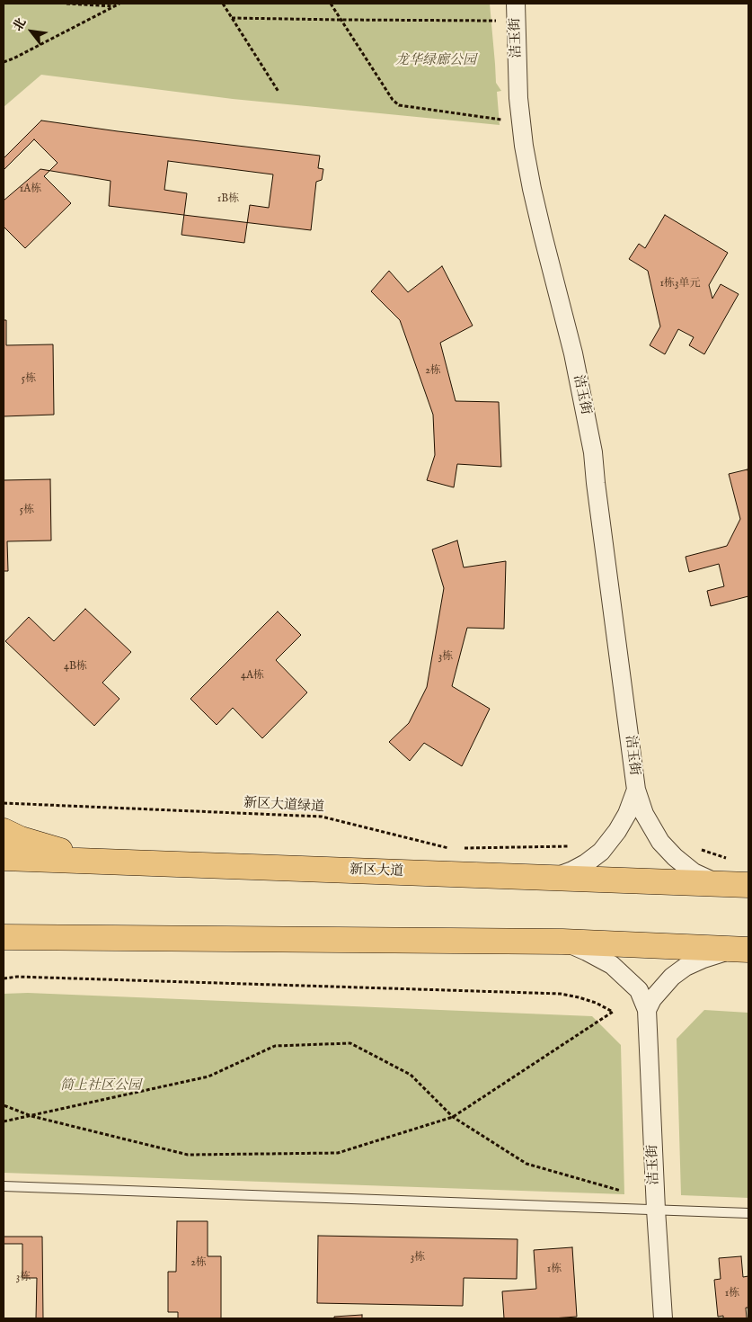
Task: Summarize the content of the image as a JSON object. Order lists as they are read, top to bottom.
{
  "streets": {
    "main road": ["新区大道"],
    "street": ["洁玉街"],
    "path": ["新区大道绿道"]
  },
  "crossings": [
    ["洁玉街", "新区大道"]
  ],
  "parks": ["龙华绿廊公园", "简上社区公园"],
  "house_numbers": [
    "1A栋",
    "1B栋",
    "1栋3单元",
    "2栋",
    "5栋",
    "5栋",
    "3栋",
    "4B栋",
    "4A栋",
    "3栋",
    "2栋",
    "1栋",
    "3栋",
    "1栋"
  ],
  "north": "top left"
}
